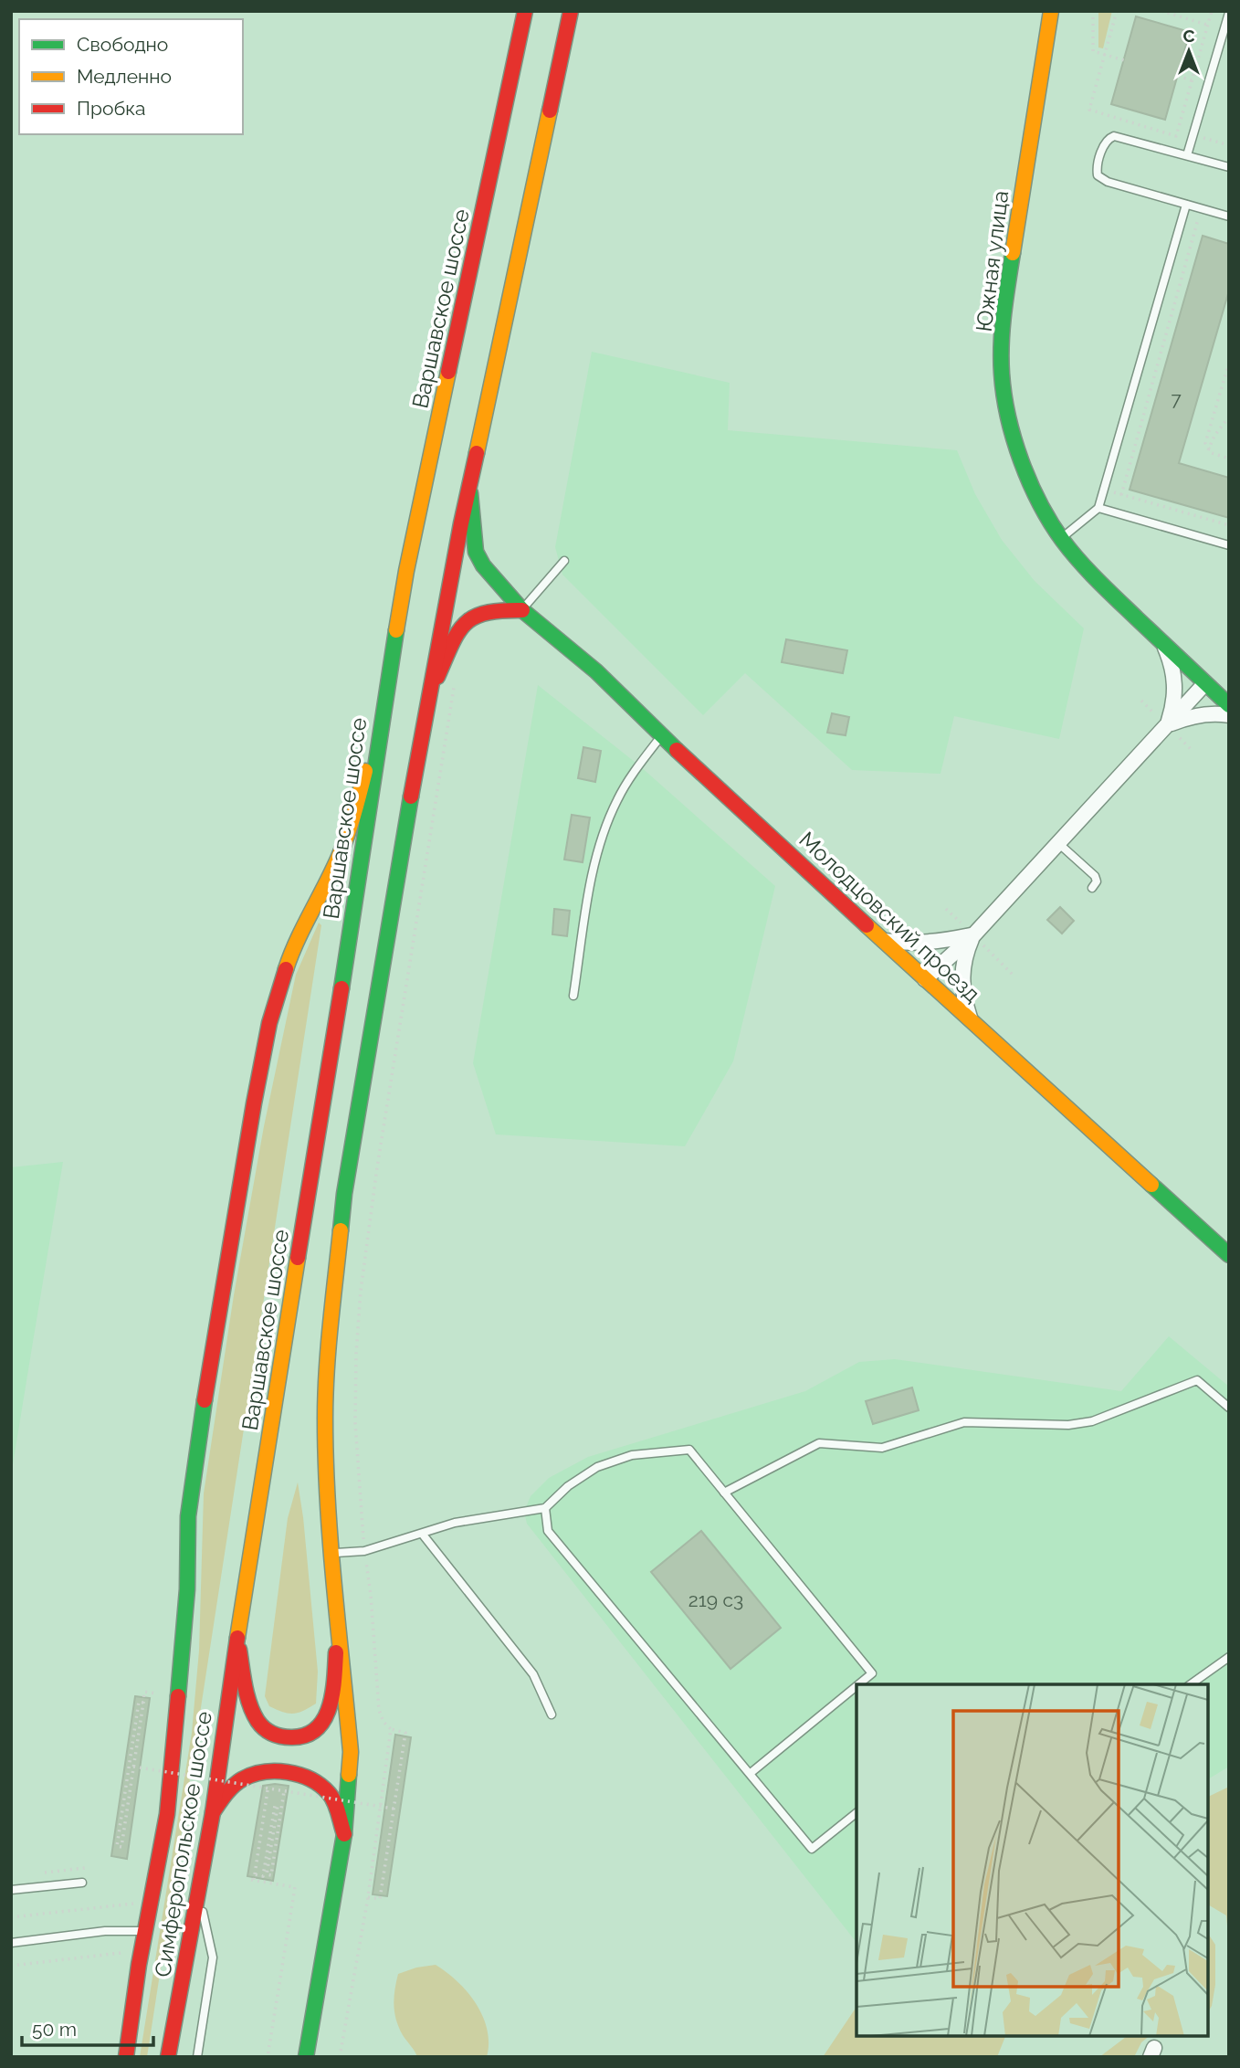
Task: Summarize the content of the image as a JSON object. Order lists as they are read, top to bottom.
{
  "streets": {
    "main road": [
      "Южная улица",
      "Варшавское шоссе",
      "Молодцовский проезд",
      "Симферопольское шоссе"
    ]
  },
  "crossings": [
    ["Варшавское шоссе", "Симферопольское шоссе"]
  ],
  "house_numbers": ["7", "219 с3"],
  "legend": ["Свободно", "Медленно", "Пробка"],
  "scale_bar": "50 m",
  "north": "top"
}
